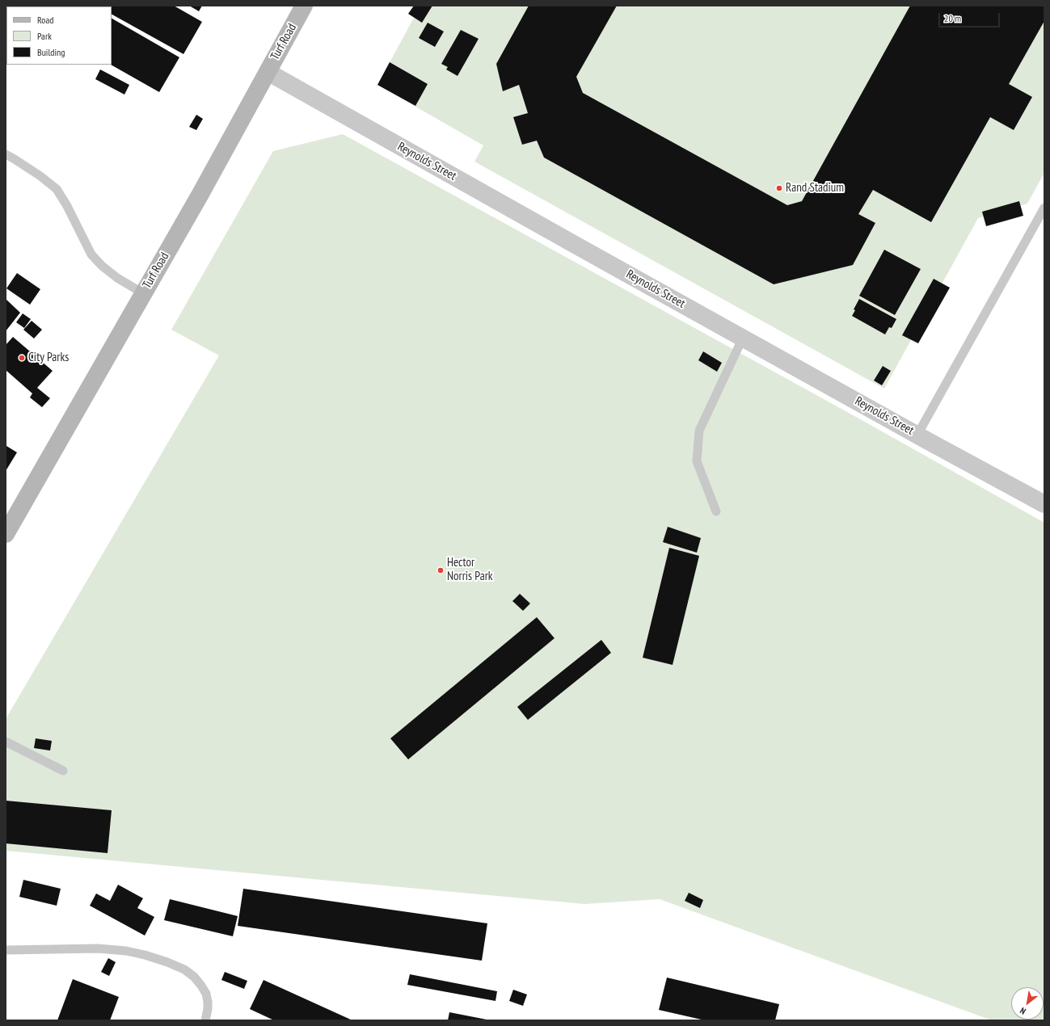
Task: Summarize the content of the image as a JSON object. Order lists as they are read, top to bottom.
{
  "streets": {
    "main road": ["Turf Road"],
    "street": ["Reynolds Street"]
  },
  "crossings": [
    ["Turf Road", "Reynolds Street"]
  ],
  "places": ["Rand Stadium", "City Parks", "Hector Norris Park"],
  "legend": ["Road", "Park", "Building"],
  "scale_bar": "20 m",
  "north": "bottom left"
}
